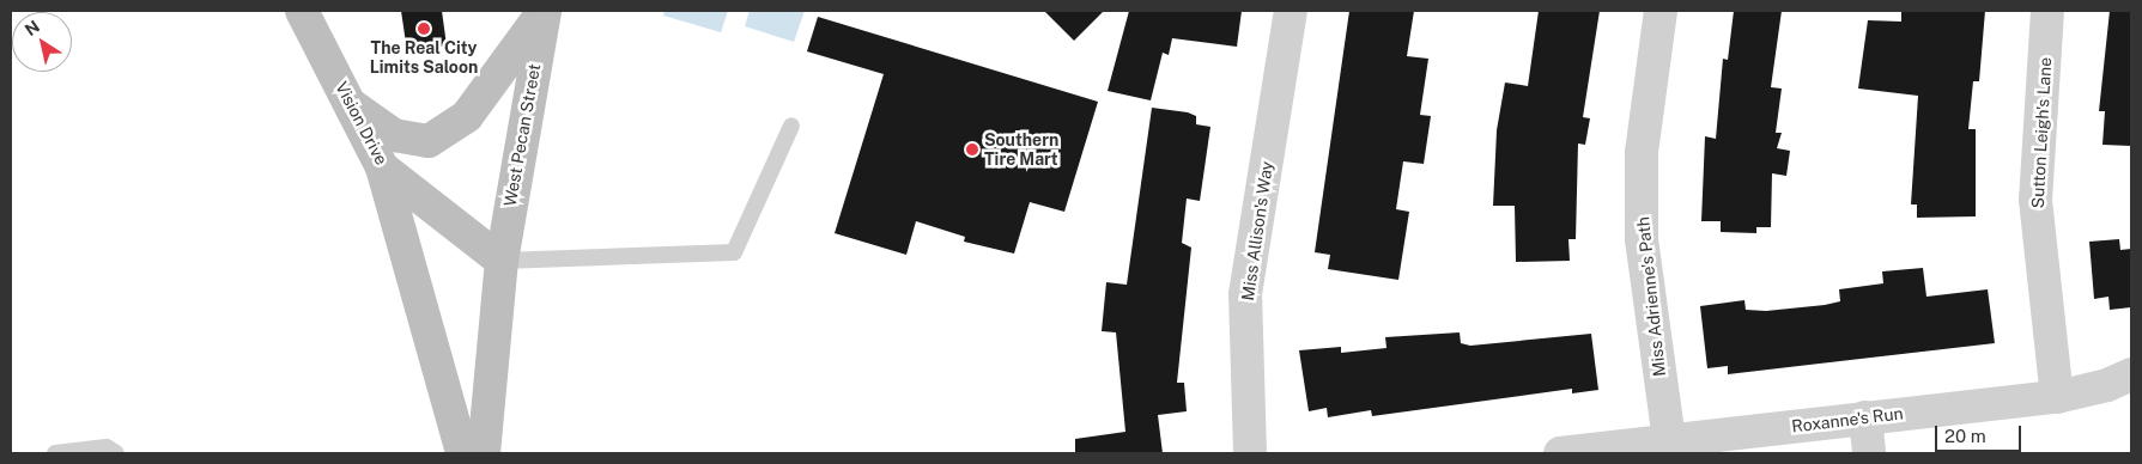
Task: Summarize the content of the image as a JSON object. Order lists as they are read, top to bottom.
{
  "streets": {
    "main road": ["Vision Drive", "West Pecan Street"],
    "street": [
      "Sutton Leigh's Lane",
      "Miss Allison's Way",
      "Miss Adrienne's Path",
      "Roxanne's Run"
    ]
  },
  "crossings": [
    ["Vision Drive", "West Pecan Street"],
    ["Sutton Leigh's Lane", "Roxanne's Run"],
    ["Miss Adrienne's Path", "Roxanne's Run"]
  ],
  "places": ["The Real City Limits Saloon", "Southern Tire Mart"],
  "scale_bar": "20 m",
  "north": "top left"
}
